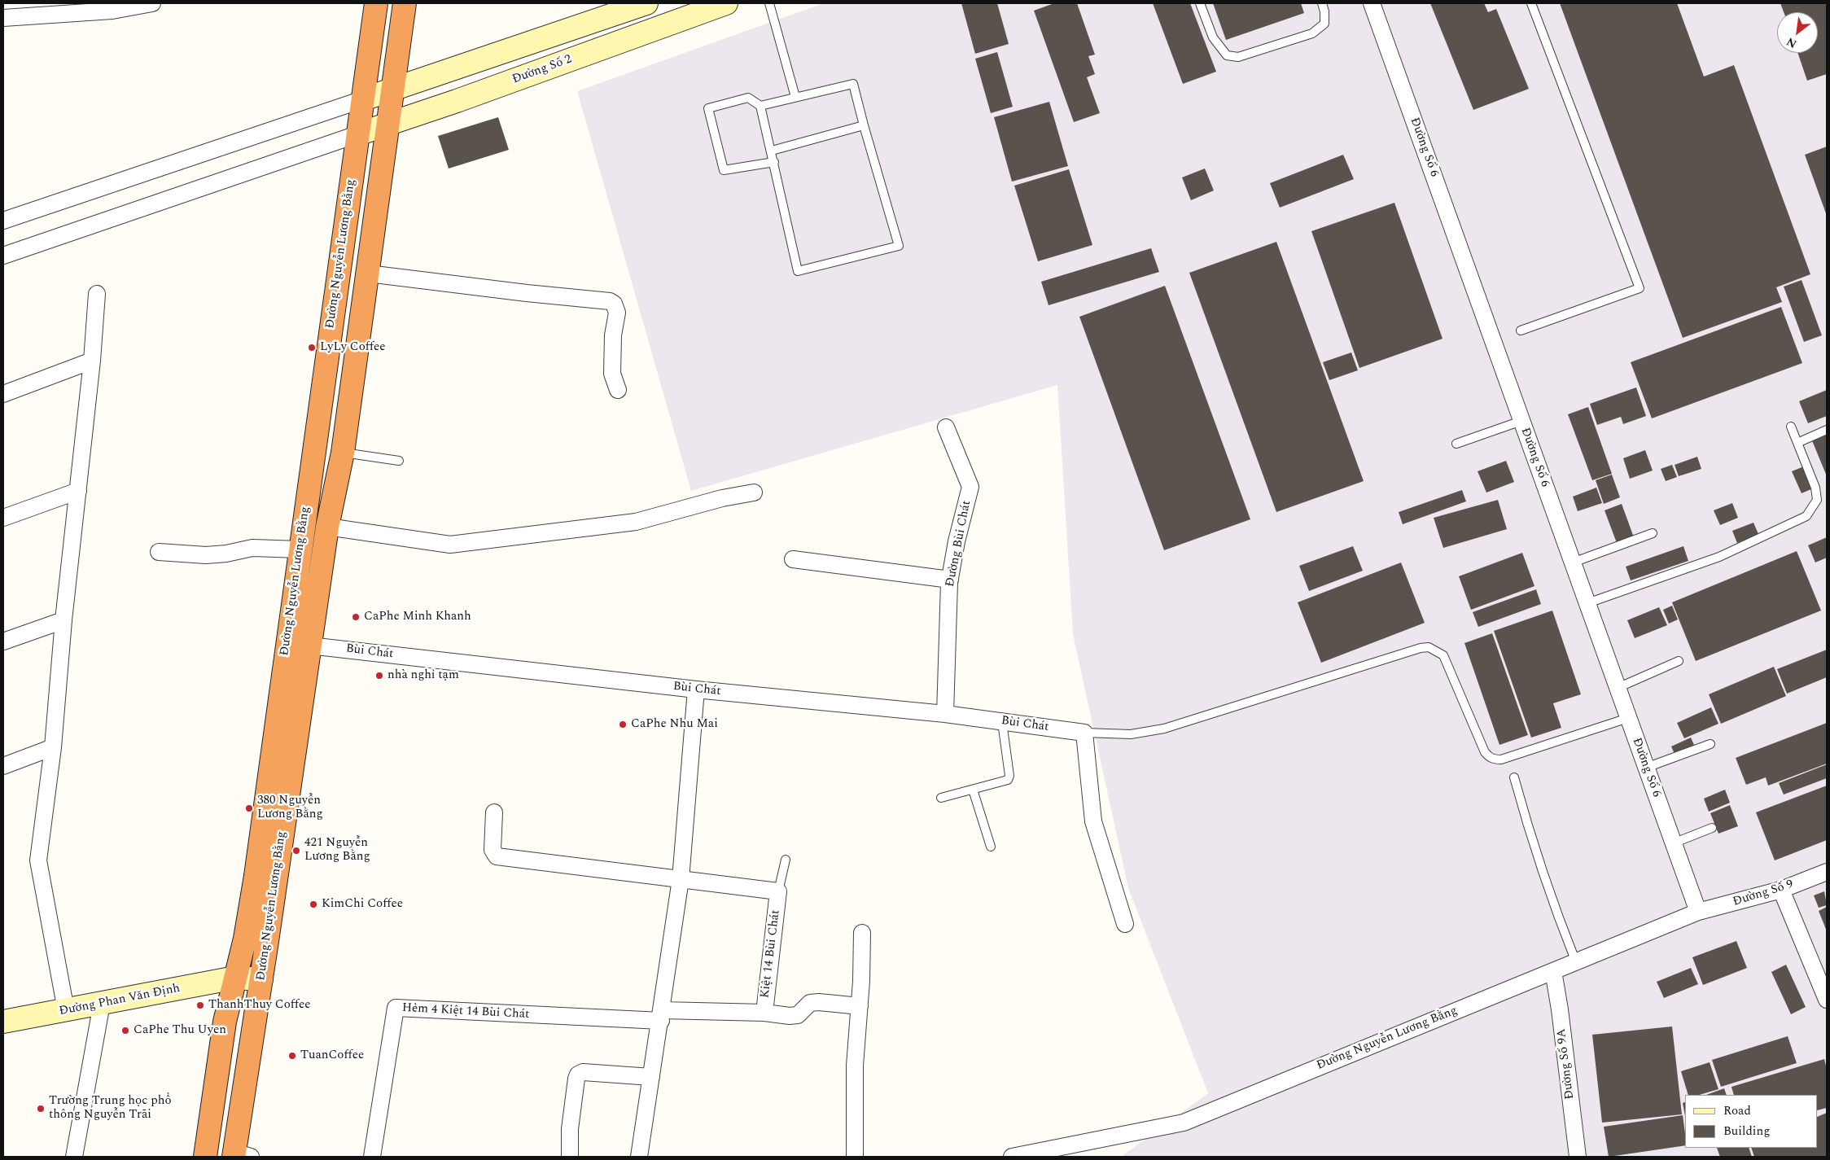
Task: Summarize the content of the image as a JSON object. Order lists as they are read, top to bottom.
{
  "streets": {
    "highway": ["Đường Nguyễn Lương Bằng"],
    "street": [
      "Đường Số 2",
      "Đường Số 6",
      "Đường Bùi Chát",
      "Bùi Chát",
      "Đường Số 9",
      "Kiệt 14 Bùi Chát",
      "Đường Phan Văn Định",
      "Hẻm 4 Kiệt 14 Bùi Chát",
      "Đường Số 9A"
    ]
  },
  "crossings": [
    ["Đường Số 2", "Đường Nguyễn Lương Bằng"],
    ["Đường Số 6", "Đường Nguyễn Lương Bằng"],
    ["Đường Số 6", "Đường Số 9"],
    ["Đường Nguyễn Lương Bằng", "Bùi Chát"],
    ["Đường Nguyễn Lương Bằng", "Đường Số 9"],
    ["Đường Nguyễn Lương Bằng", "Đường Phan Văn Định"],
    ["Đường Nguyễn Lương Bằng", "Đường Số 9A"],
    ["Đường Bùi Chát", "Bùi Chát"],
    ["Kiệt 14 Bùi Chát", "Hẻm 4 Kiệt 14 Bùi Chát"]
  ],
  "places": [
    "LyLy Coffee",
    "CaPhe Minh Khanh",
    "nhà nghỉ tạm",
    "CaPhe Nhu Mai",
    "380 Nguyễn Lương Bằng",
    "421 Nguyễn Lương Bằng",
    "KimChi Coffee",
    "ThanhThuy Coffee",
    "CaPhe Thu Uyen",
    "TuanCoffee",
    "Trường Trung học phổ thông Nguyễn Trãi"
  ],
  "legend": ["Road", "Building"],
  "north": "bottom left"
}
